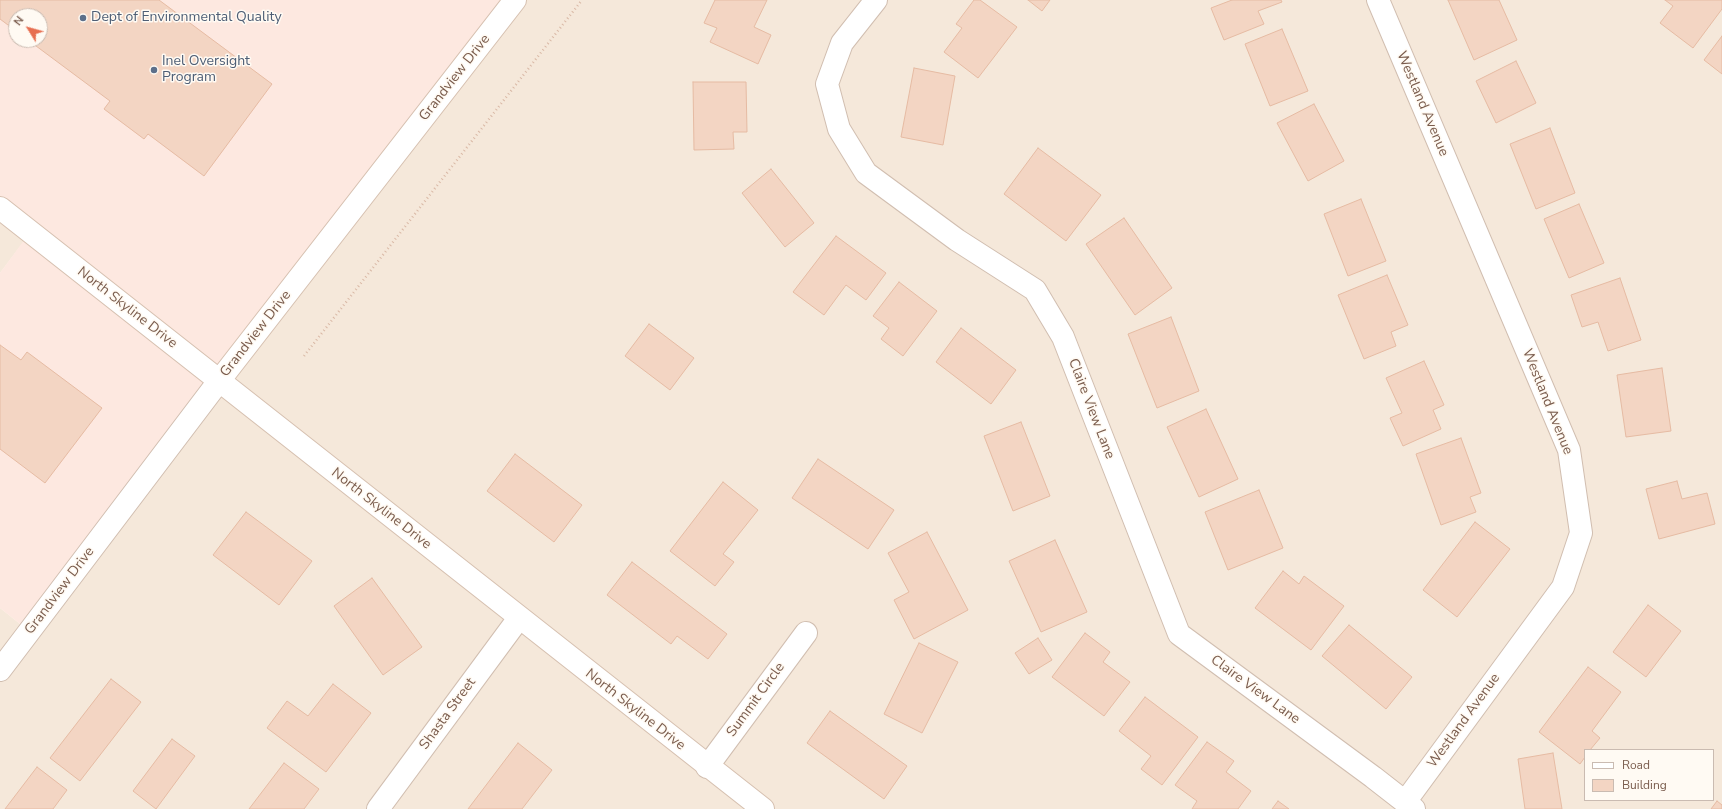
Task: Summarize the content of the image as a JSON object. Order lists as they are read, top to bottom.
{
  "streets": {
    "street": [
      "Grandview Drive",
      "Westland Avenue",
      "North Skyline Drive",
      "Claire View Lane",
      "Summit Circle",
      "Shasta Street"
    ]
  },
  "crossings": [
    ["Grandview Drive", "North Skyline Drive"],
    ["Westland Avenue", "Claire View Lane"],
    ["North Skyline Drive", "Summit Circle"],
    ["North Skyline Drive", "Shasta Street"]
  ],
  "places": ["Dept of Environmental Quality", "Inel Oversight Program"],
  "legend": ["Road", "Building"],
  "north": "top left"
}
